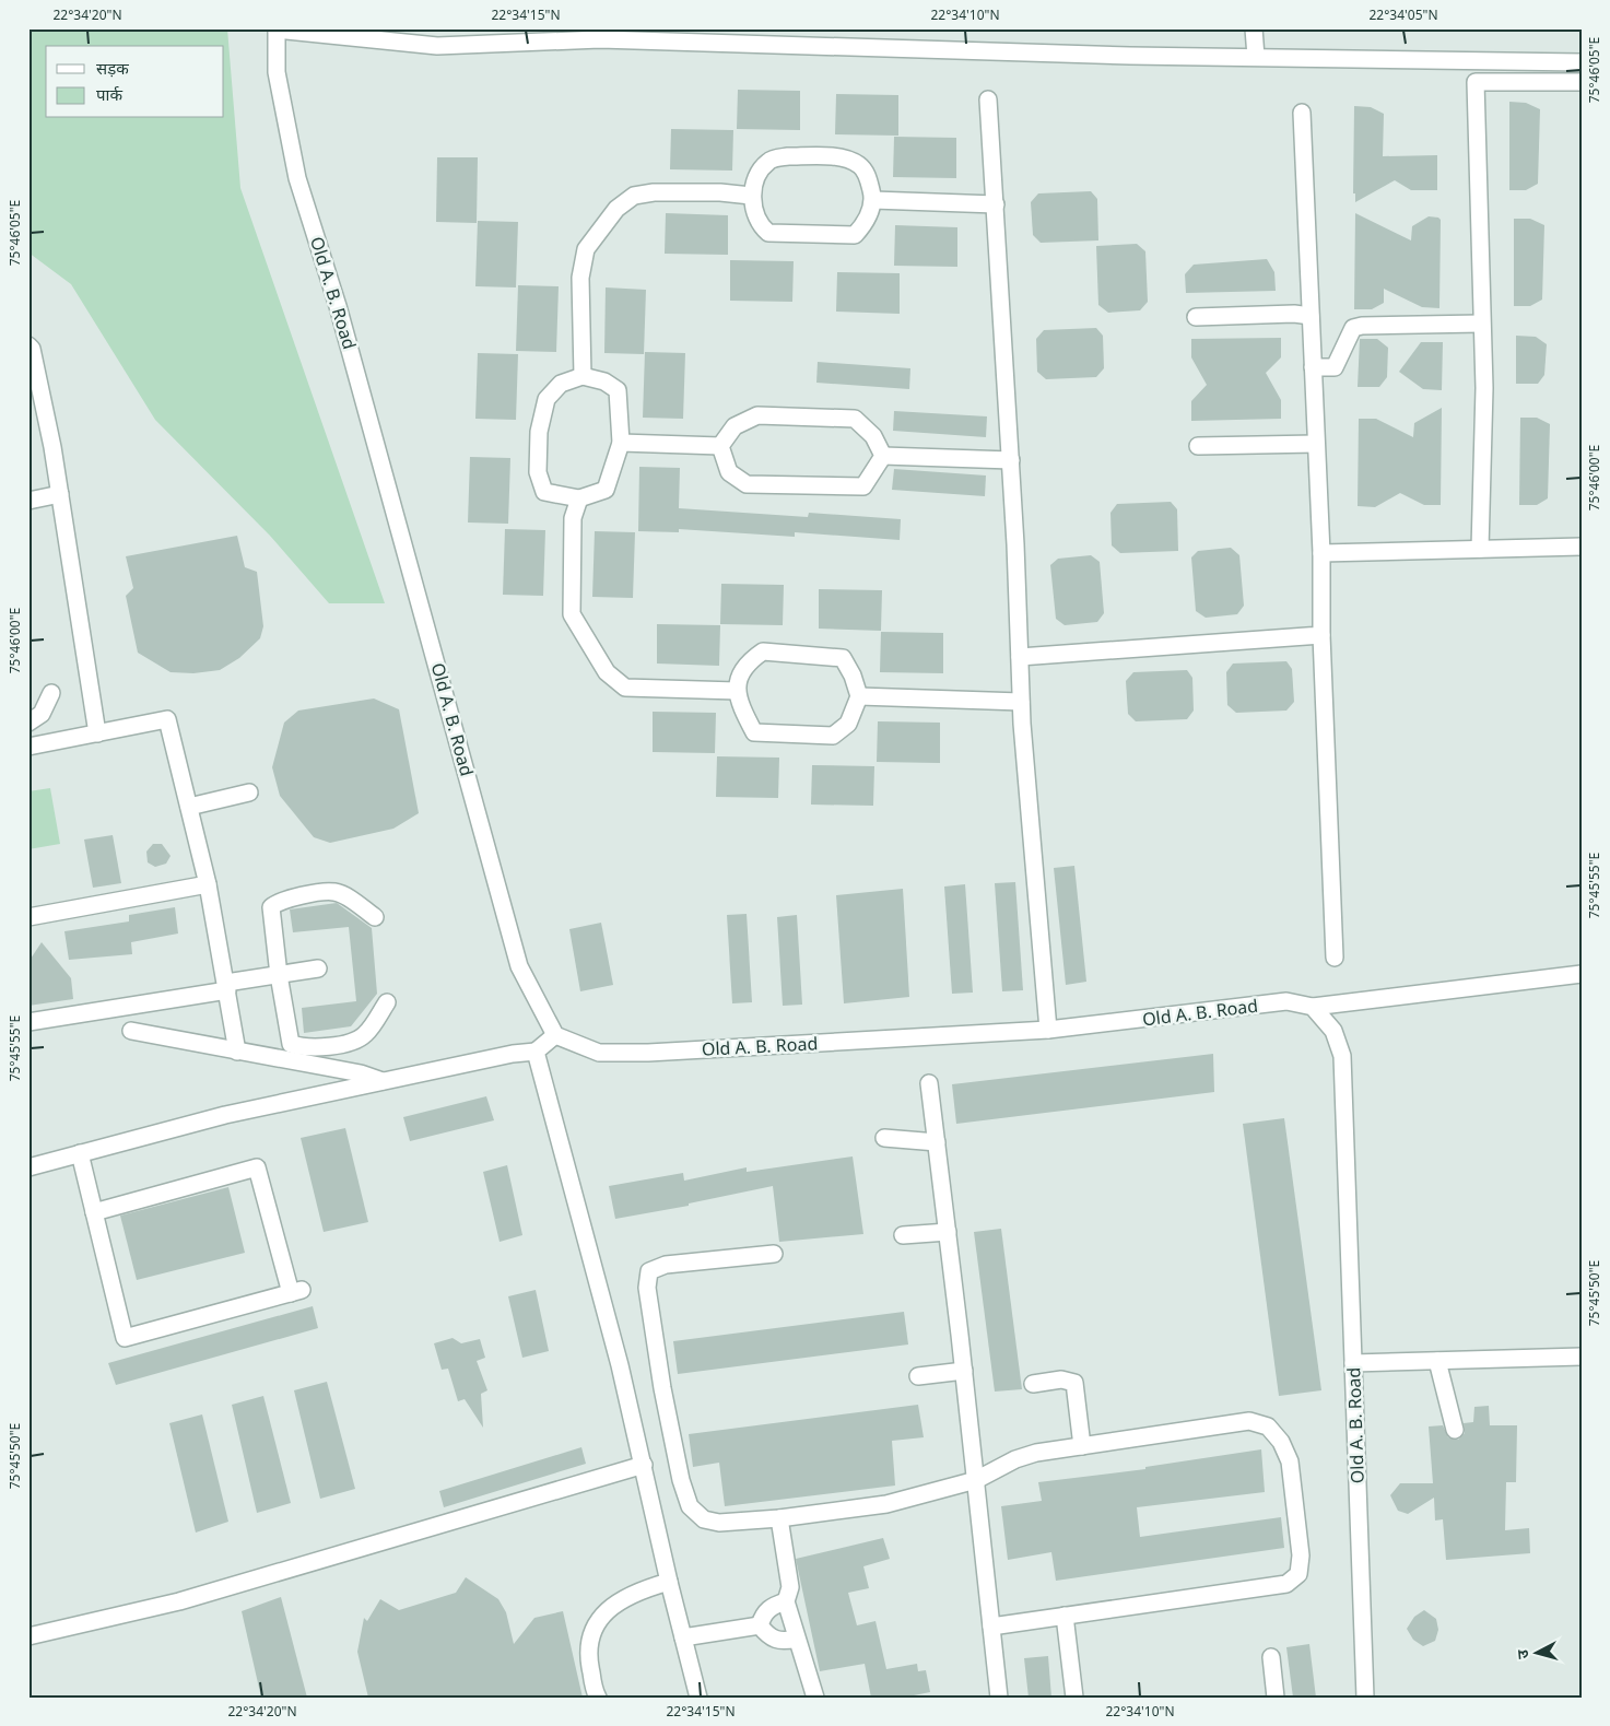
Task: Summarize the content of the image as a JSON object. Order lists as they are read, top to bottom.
{
  "streets": {
    "street": ["Old A. B. Road"]
  },
  "legend": ["सड़क", "पार्क"],
  "north": "left",
  "coordinates": [
    "22°34'20\"N",
    "22°34'15\"N",
    "22°34'10\"N",
    "22°34'05\"N",
    "75°46'05\"E",
    "75°46'00\"E",
    "75°45'55\"E",
    "75°45'50\"E"
  ]
}
